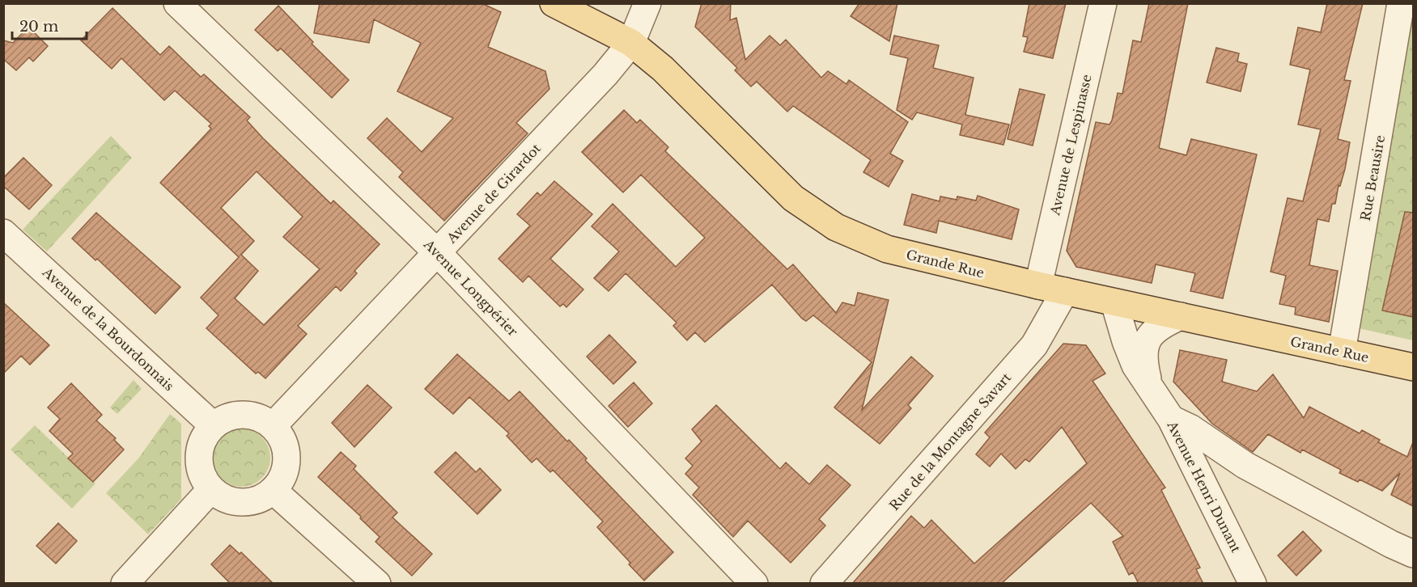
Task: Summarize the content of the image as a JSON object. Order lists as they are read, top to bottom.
{
  "streets": {
    "main road": ["Grande Rue"],
    "street": [
      "Avenue de Lespinasse",
      "Rue Beausire",
      "Avenue de Girardot",
      "Avenue Longpérier",
      "Avenue de la Bourdonnais",
      "Rue de la Montagne Savart",
      "Avenue Henri Dunant"
    ]
  },
  "crossings": [
    ["Avenue de Lespinasse", "Grande Rue"],
    ["Rue Beausire", "Grande Rue"],
    ["Avenue de Girardot", "Grande Rue"],
    ["Avenue de Girardot", "Avenue Longpérier"],
    ["Avenue de Girardot", "Avenue de la Bourdonnais"],
    ["Grande Rue", "Rue de la Montagne Savart"],
    ["Grande Rue", "Avenue Henri Dunant"]
  ],
  "scale_bar": "20 m"
}
